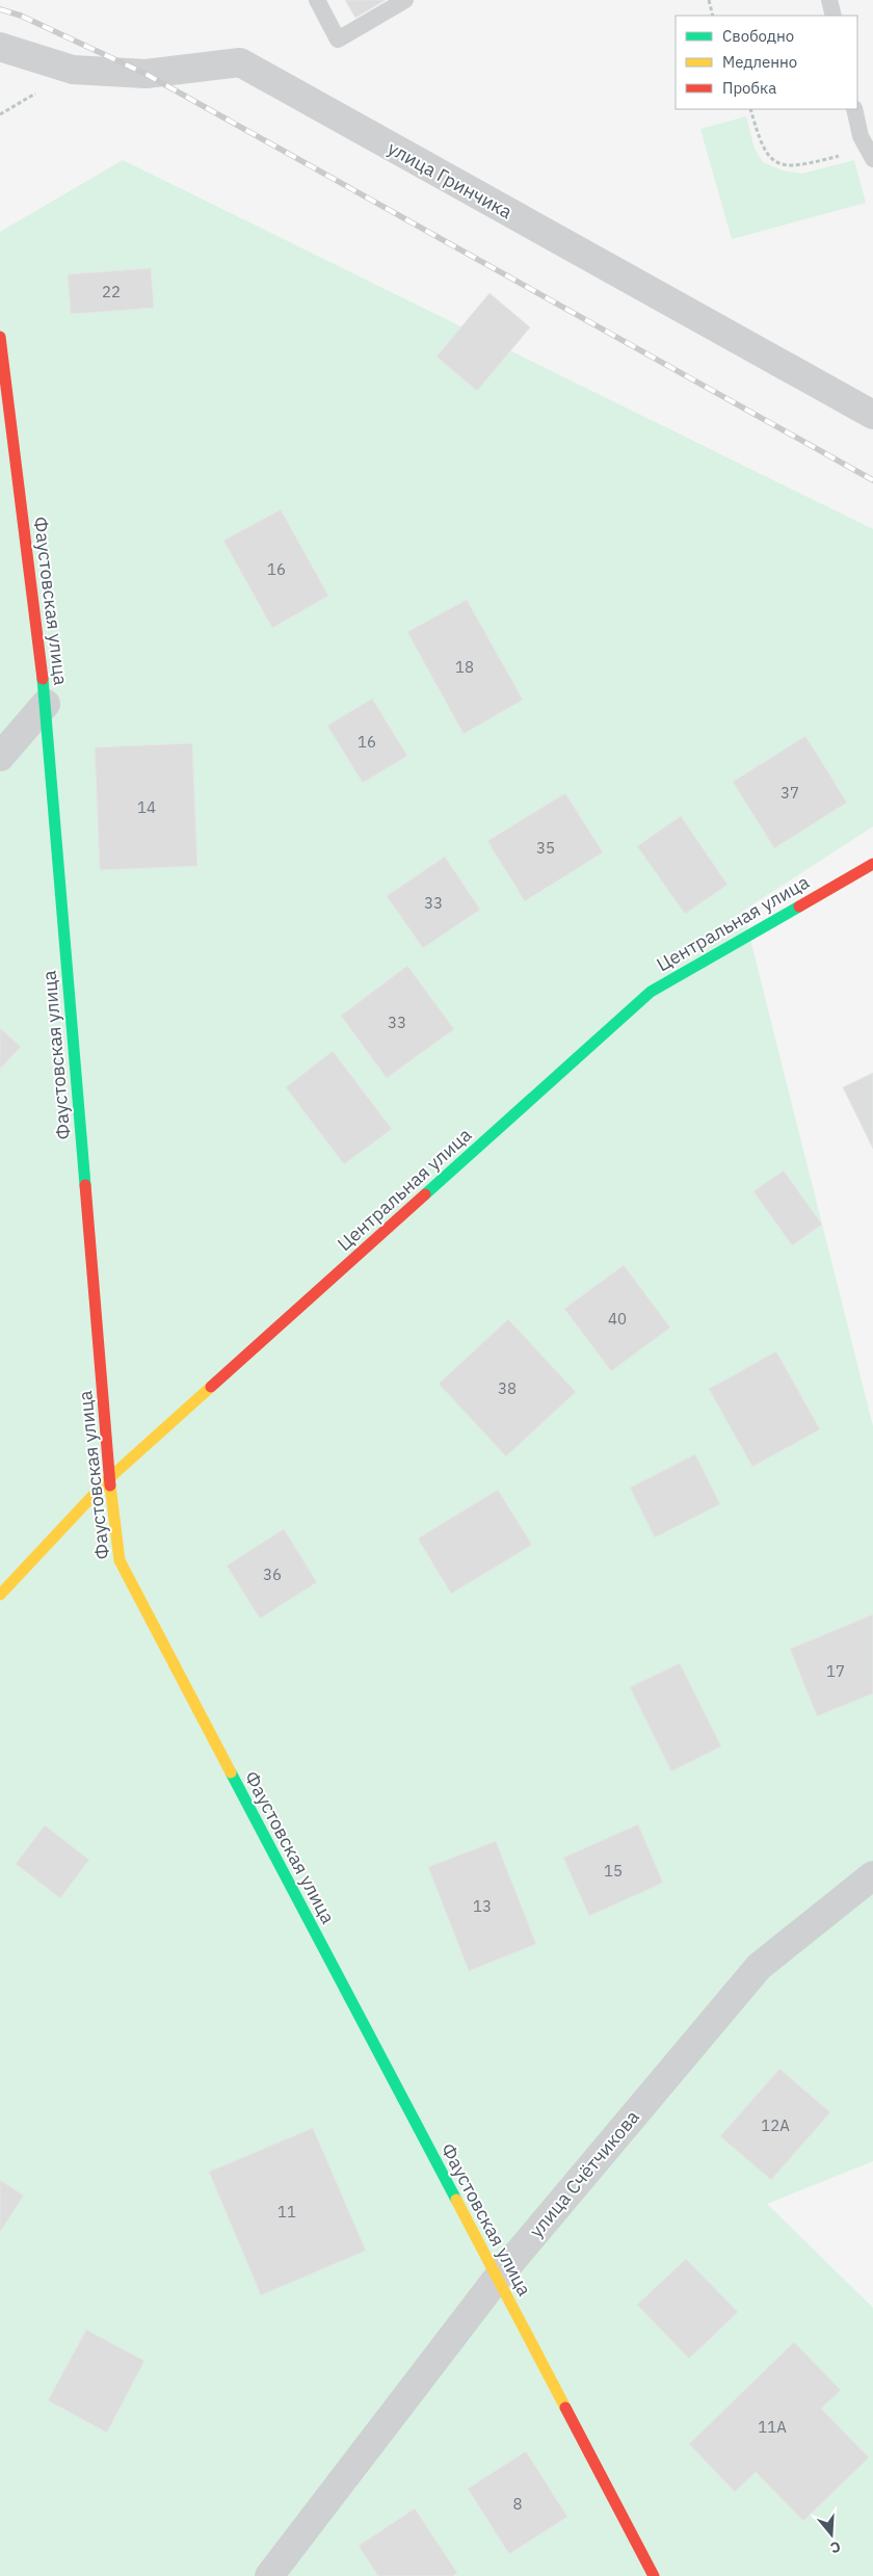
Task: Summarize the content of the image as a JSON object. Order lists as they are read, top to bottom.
{
  "streets": {
    "street": [
      "улица Гринчика",
      "Фаустовская улица",
      "Центральная улица",
      "улица Счётчикова"
    ]
  },
  "crossings": [
    ["Фаустовская улица", "Центральная улица"],
    ["Фаустовская улица", "улица Счётчикова"]
  ],
  "house_numbers": [
    "22",
    "16",
    "18",
    "16",
    "37",
    "14",
    "35",
    "33",
    "33",
    "40",
    "38",
    "36",
    "17",
    "15",
    "13",
    "12А",
    "11",
    "11А",
    "8"
  ],
  "legend": ["Свободно", "Медленно", "Пробка"],
  "north": "bottom"
}
